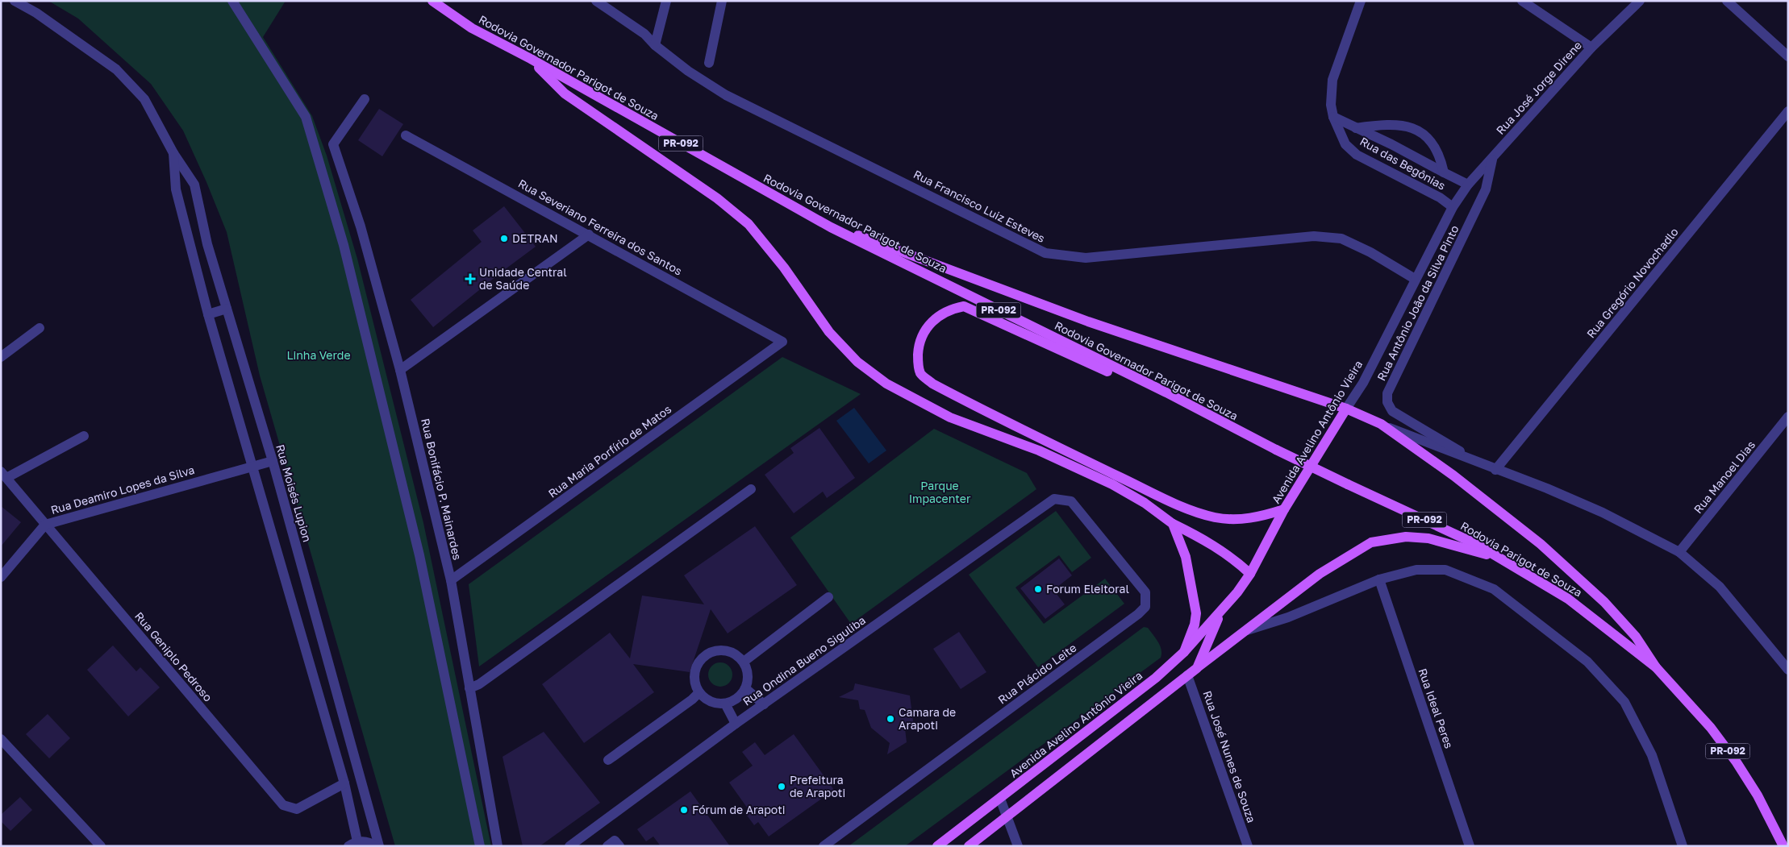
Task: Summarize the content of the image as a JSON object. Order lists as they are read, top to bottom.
{
  "streets": {
    "main road": [
      "Rodovia Governador Parigot de Souza",
      "PR-092",
      "Avenida Avelino Antônio Vieira",
      "Rodovia Parigot de Souza"
    ],
    "street": [
      "Rua José Jorge Direne",
      "Rua das Begônias",
      "Rua Francisco Luiz Esteves",
      "Rua Severiano Ferreira dos Santos",
      "Rua Gregório Novochadlo",
      "Rua Antônio João da Silva Pinto",
      "Rua Maria Porfírio de Matos",
      "Rua Manoel Dias",
      "Rua Bonifácio P. Mainardes",
      "Rua Deamiro Lopes da Silva",
      "Rua Moisés Lupion",
      "Rua Geniplo Pedroso",
      "Rua Ondina Bueno Siguliba",
      "Rua Plácido Leite",
      "Rua Ideal Peres",
      "Rua José Nunes de Souza"
    ]
  },
  "crossings": [
    ["Rodovia Governador Parigot de Souza", "Rodovia Parigot de Souza"],
    ["Rua José Jorge Direne", "Rua das Begônias"],
    ["Rua José Jorge Direne", "Rua Antônio João da Silva Pinto"],
    ["Rua José Jorge Direne", "Avenida Avelino Antônio Vieira"],
    ["PR-092", "Rodovia Parigot de Souza"],
    ["Rua das Begônias", "Avenida Avelino Antônio Vieira"],
    ["Rua Francisco Luiz Esteves", "Avenida Avelino Antônio Vieira"],
    ["Rua Severiano Ferreira dos Santos", "Rua Maria Porfírio de Matos"],
    ["Rua Gregório Novochadlo", "Rua Antônio João da Silva Pinto"],
    ["Rua Antônio João da Silva Pinto", "Rua Manoel Dias"],
    ["Rua Maria Porfírio de Matos", "Rua Bonifácio P. Mainardes"],
    ["Rua Deamiro Lopes da Silva", "Rua Moisés Lupion"],
    ["Rua Deamiro Lopes da Silva", "Rua Geniplo Pedroso"],
    ["Rua Moisés Lupion", "Rua Geniplo Pedroso"],
    ["Rua Ondina Bueno Siguliba", "Rua Plácido Leite"]
  ],
  "parks": ["Linha Verde", "Parque Impacenter"],
  "places": {
    "other": [
      "DETRAN",
      "Forum Eleitoral",
      "Camara de Arapoti",
      "Prefeitura de Arapoti",
      "Fórum de Arapoti"
    ],
    "health": ["Unidade Central de Saúde"]
  }
}
